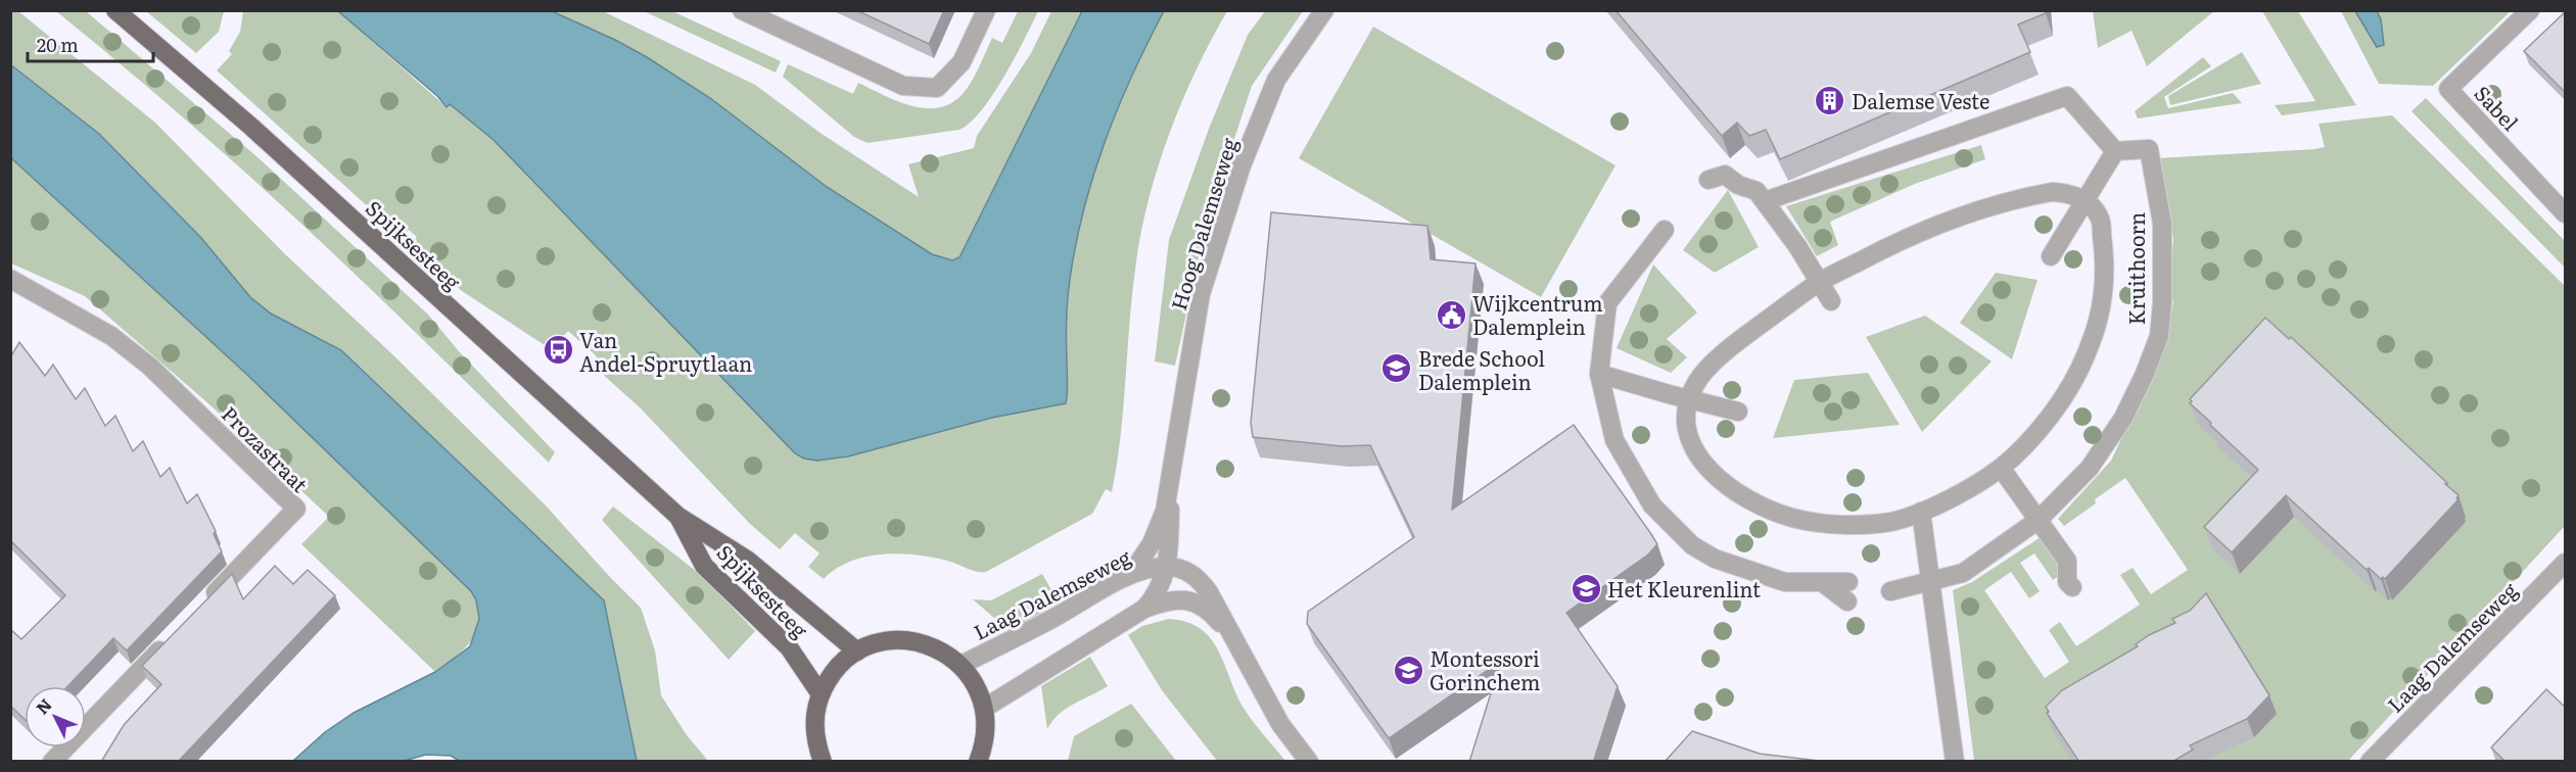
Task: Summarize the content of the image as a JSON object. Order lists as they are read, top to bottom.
{
  "streets": {
    "main road": ["Spijksesteeg"],
    "street": [
      "Sabel",
      "Hoog Dalemseweg",
      "Kruithoorn",
      "Prozastraat",
      "Laag Dalemseweg"
    ]
  },
  "crossings": [
    ["Hoog Dalemseweg", "Laag Dalemseweg"]
  ],
  "places": {
    "building": ["Dalemse Veste"],
    "public building": ["Wijkcentrum Dalemplein"],
    "bus stop": ["Van Andel-Spruytlaan"],
    "school or university": ["Brede School Dalemplein", "Het Kleurenlint", "Montessori Gorinchem"]
  },
  "scale_bar": "20 m",
  "north": "top left"
}
